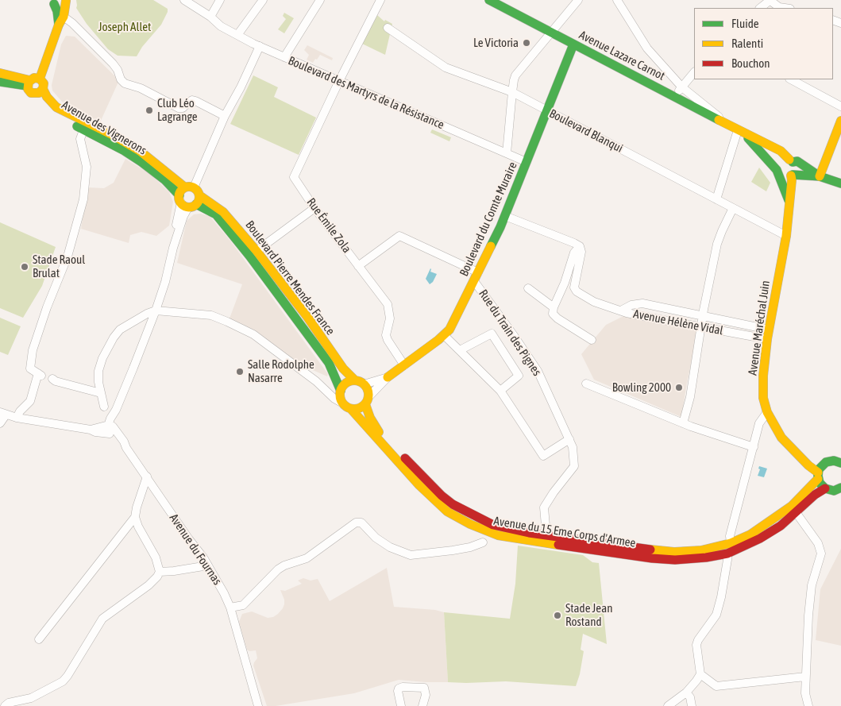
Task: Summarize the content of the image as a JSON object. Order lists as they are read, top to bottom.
{
  "streets": {
    "main road": [
      "Avenue Lazare Carnot",
      "Avenue des Vignerons",
      "Boulevard du Comte Muraire",
      "Boulevard Pierre Mendes France",
      "Avenue Maréchal Juin",
      "Avenue du 15 Eme Corps d'Armee"
    ],
    "street": [
      "Boulevard des Martyrs de la Résistance",
      "Boulevard Blanqui",
      "Rue Émile Zola",
      "Avenue Hélène Vidal",
      "Rue du Train des Pignes",
      "Avenue du Fournas"
    ]
  },
  "crossings": [
    ["Avenue Lazare Carnot", "Boulevard du Comte Muraire"],
    ["Avenue Lazare Carnot", "Avenue Maréchal Juin"],
    ["Boulevard des Martyrs de la Résistance", "Boulevard du Comte Muraire"],
    ["Boulevard des Martyrs de la Résistance", "Rue Émile Zola"],
    ["Avenue des Vignerons", "Boulevard Pierre Mendes France"],
    ["Boulevard Blanqui", "Boulevard du Comte Muraire"],
    ["Boulevard Blanqui", "Avenue Maréchal Juin"],
    ["Boulevard du Comte Muraire", "Rue Émile Zola"],
    ["Boulevard du Comte Muraire", "Boulevard Pierre Mendes France"],
    ["Boulevard du Comte Muraire", "Rue du Train des Pignes"],
    ["Boulevard du Comte Muraire", "Avenue du 15 Eme Corps d'Armee"],
    ["Boulevard Pierre Mendes France", "Avenue du 15 Eme Corps d'Armee"],
    ["Avenue Hélène Vidal", "Avenue Maréchal Juin"],
    ["Avenue Maréchal Juin", "Avenue du 15 Eme Corps d'Armee"],
    ["Rue du Train des Pignes", "Avenue du 15 Eme Corps d'Armee"]
  ],
  "parks": ["Joseph Allet"],
  "places": [
    "Le Victoria",
    "Club Léo Lagrange",
    "Stade Raoul Brulat",
    "Salle Rodolphe Nasarre",
    "Bowling 2000",
    "Stade Jean Rostand"
  ],
  "legend": ["Fluide", "Ralenti", "Bouchon"]
}
